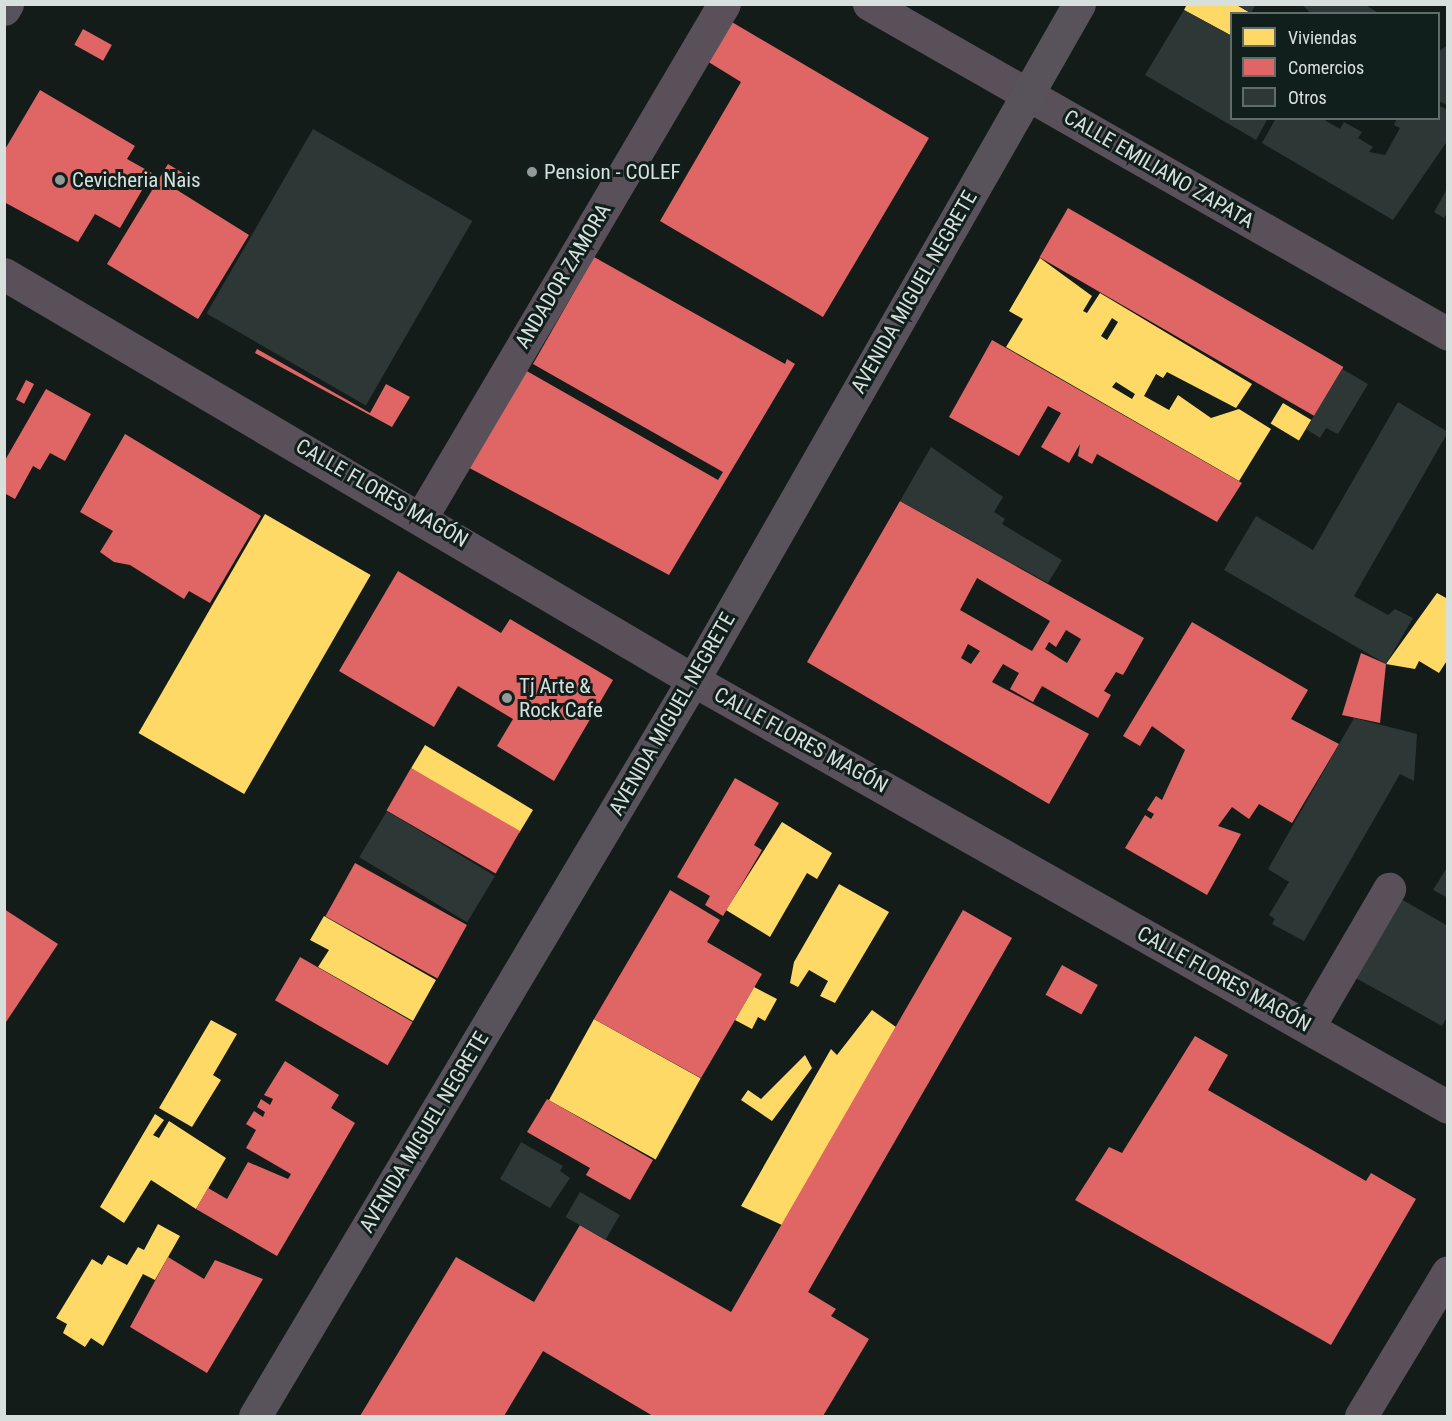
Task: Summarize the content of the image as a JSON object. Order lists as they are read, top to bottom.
{
  "streets": {
    "main road": ["AVENIDA MIGUEL NEGRETE"],
    "street": ["CALLE EMILIANO ZAPATA", "ANDADOR ZAMORA", "CALLE FLORES MAGÓN"]
  },
  "crossings": [
    ["CALLE EMILIANO ZAPATA", "AVENIDA MIGUEL NEGRETE"],
    ["ANDADOR ZAMORA", "CALLE FLORES MAGÓN"],
    ["AVENIDA MIGUEL NEGRETE", "CALLE FLORES MAGÓN"]
  ],
  "places": ["Pension - COLEF", "Cevicheria Nais", "Tj Arte & Rock Cafe"],
  "legend": ["Viviendas", "Comercios", "Otros"]
}
